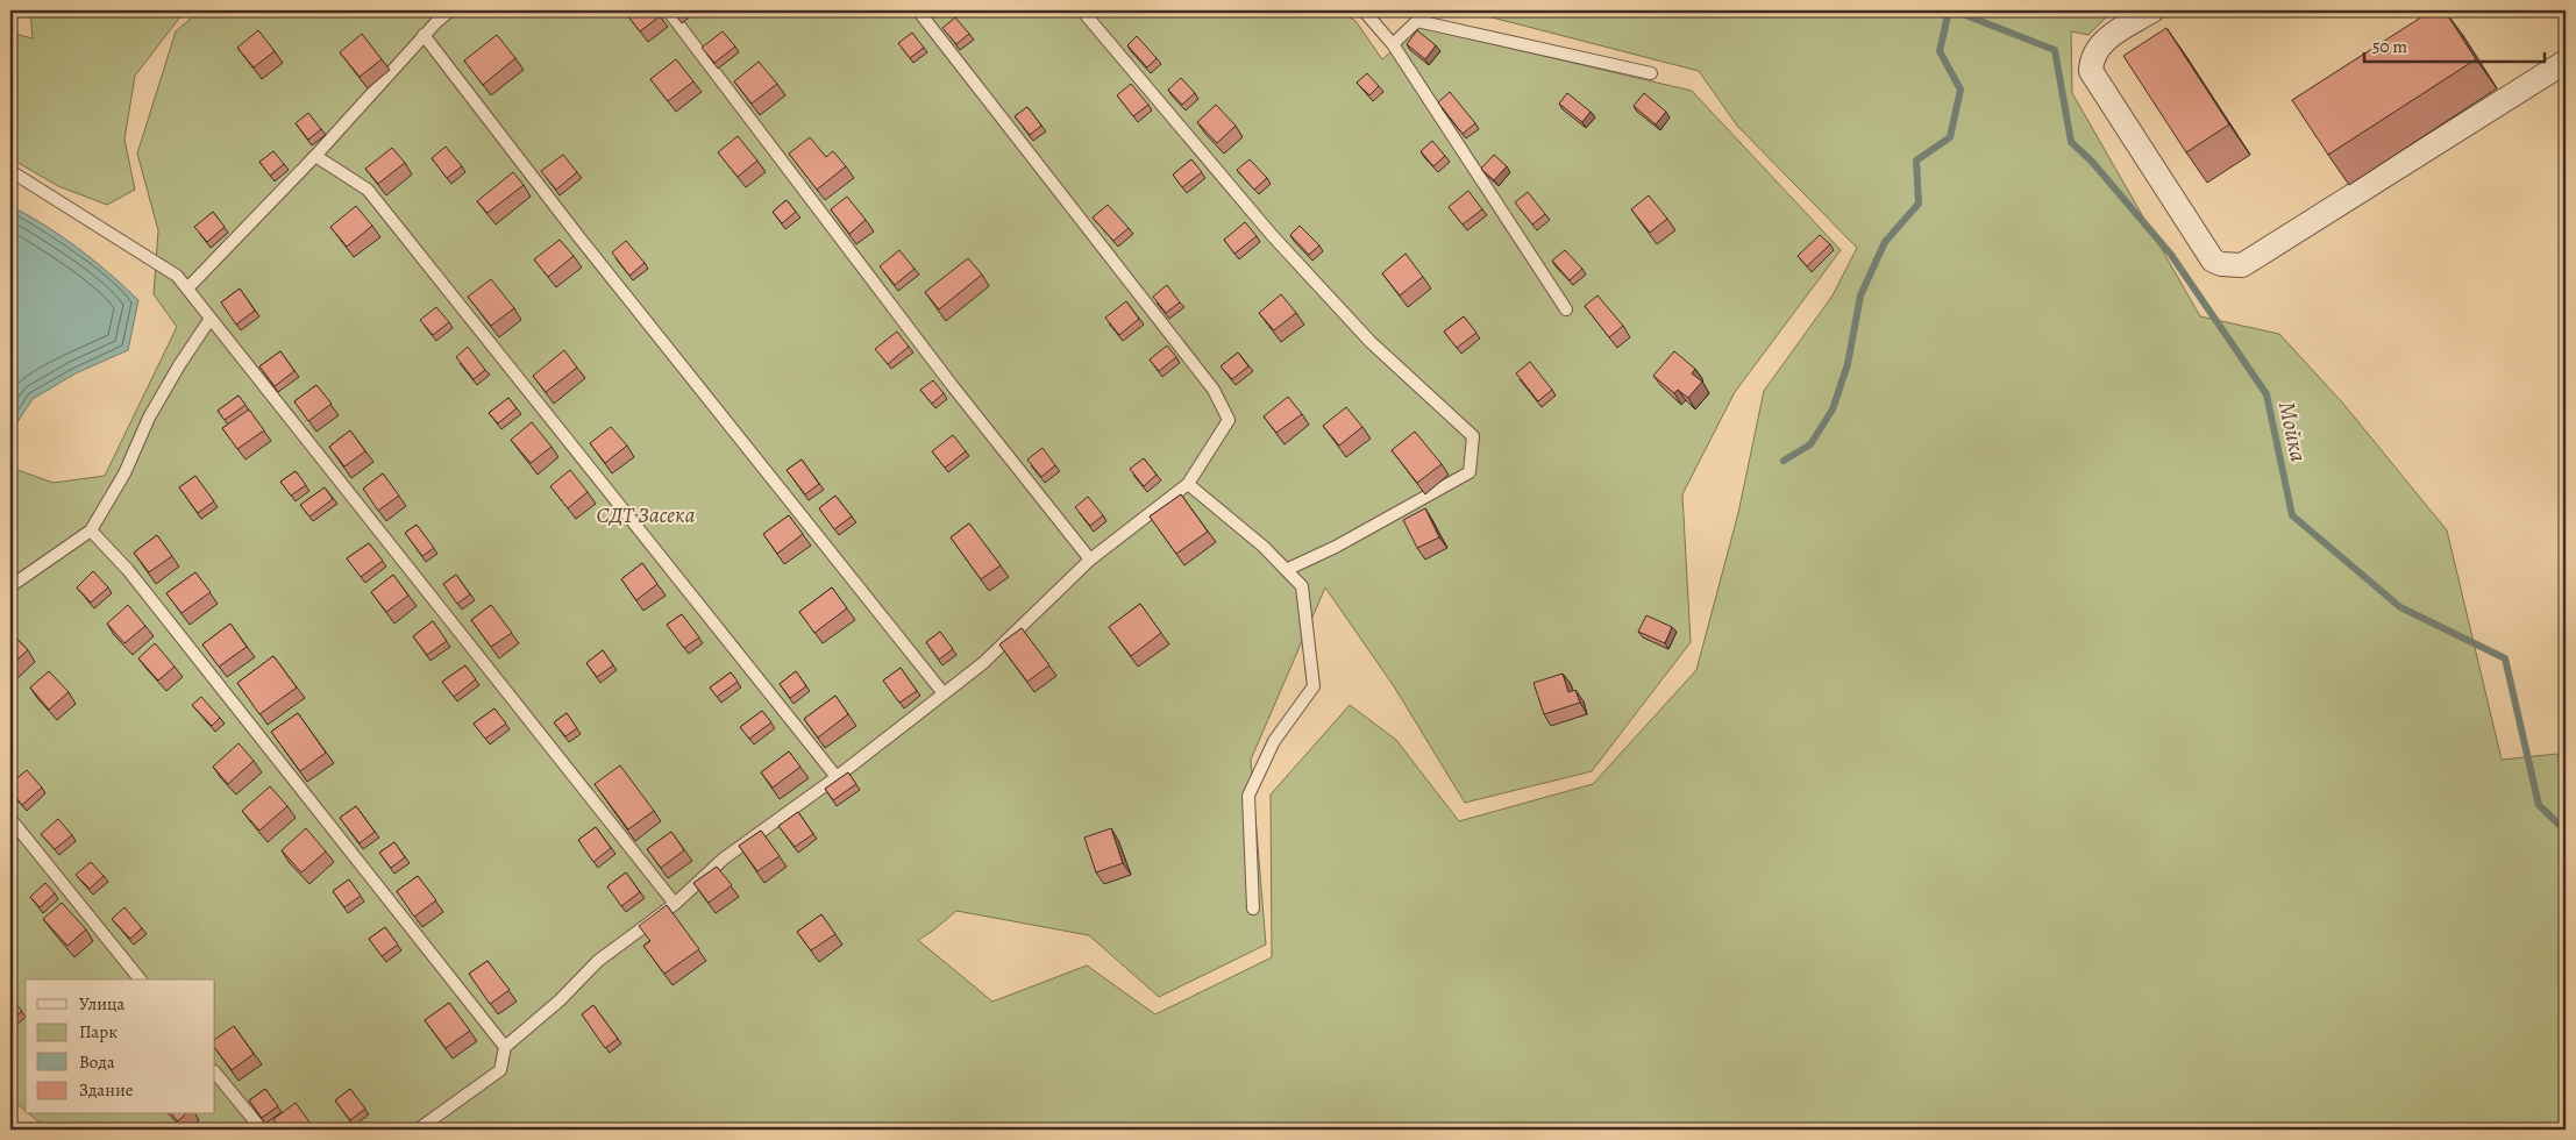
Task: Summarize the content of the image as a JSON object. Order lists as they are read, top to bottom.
{
  "water": ["Мойка"],
  "parks": ["СДТ Засека"],
  "legend": [
    "Улица",
    "Парк",
    "Вода",
    "Здание"
  ],
  "scale_bar": "50 m"
}
